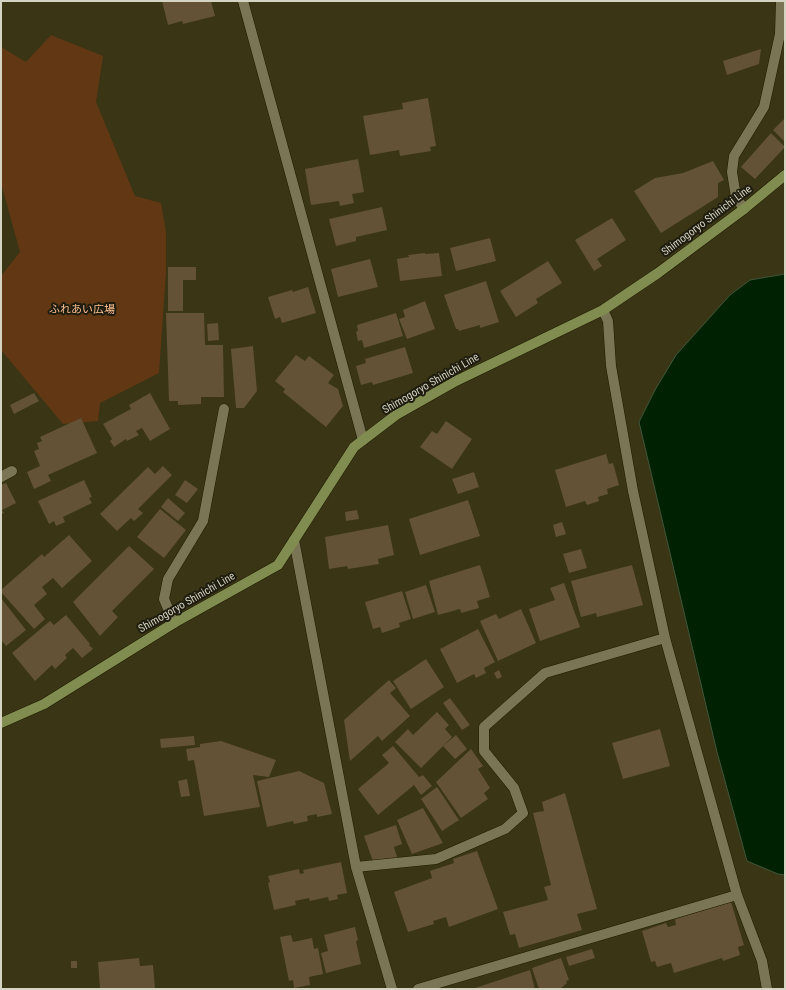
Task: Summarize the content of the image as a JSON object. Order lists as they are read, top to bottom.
{
  "streets": {
    "main road": ["Shimogoryo Shinichi Line"]
  },
  "parks": ["ふれあい広場"]
}
